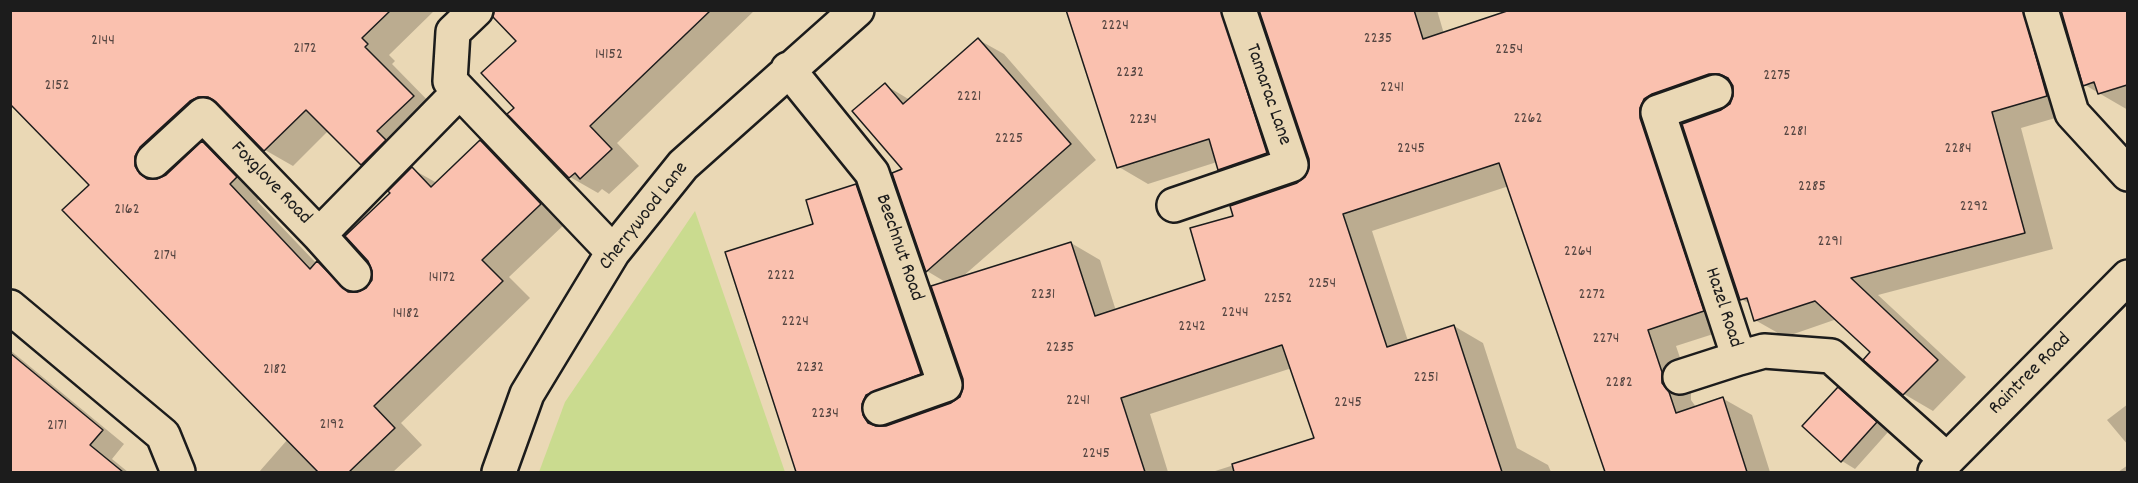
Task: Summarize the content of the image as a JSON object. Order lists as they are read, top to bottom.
{
  "streets": {
    "street": [
      "Tamarac Lane",
      "Foxglove Road",
      "Cherrywood Lane",
      "Beechnut Road",
      "Hazel Road",
      "Raintree Road"
    ]
  },
  "crossings": [
    ["Cherrywood Lane", "Beechnut Road"],
    ["Hazel Road", "Raintree Road"]
  ],
  "house_numbers": [
    "2224",
    "2235",
    "2144",
    "2172",
    "2254",
    "14152",
    "2232",
    "2275",
    "2152",
    "2241",
    "2221",
    "2262",
    "2234",
    "2281",
    "2225",
    "2245",
    "2284",
    "2285",
    "2292",
    "2162",
    "2291",
    "2264",
    "2174",
    "2222",
    "14172",
    "2254",
    "2231",
    "2272",
    "2252",
    "2244",
    "14182",
    "2224",
    "2242",
    "2274",
    "2235",
    "2232",
    "2182",
    "2251",
    "2282",
    "2241",
    "2245",
    "2234",
    "2192",
    "2171",
    "2245"
  ]
}
